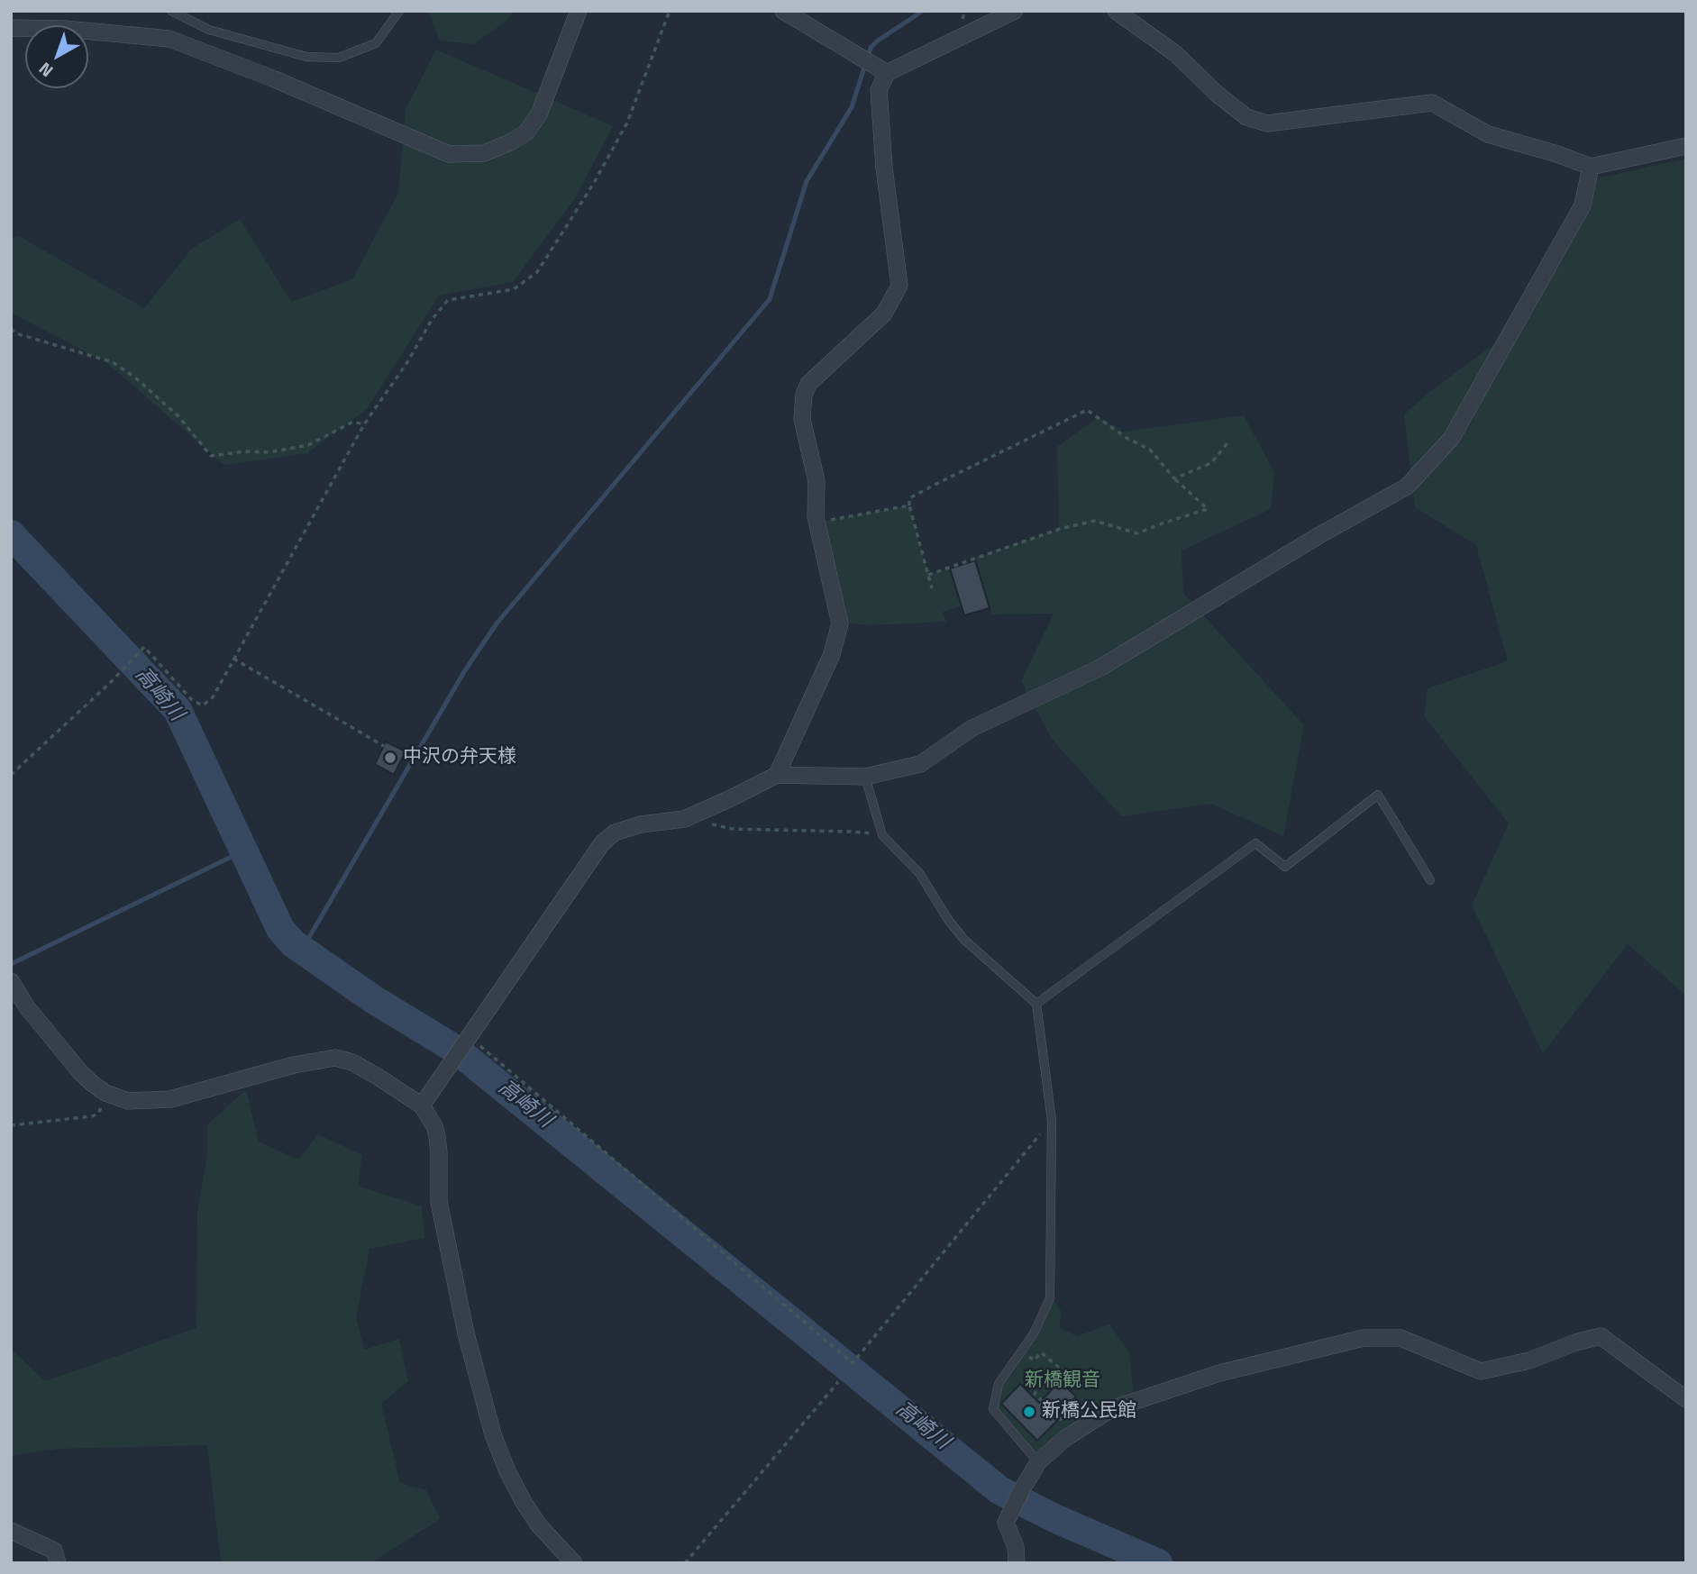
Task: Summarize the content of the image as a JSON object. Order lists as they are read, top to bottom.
{
  "water": ["高崎川"],
  "parks": ["新橋観音"],
  "places": ["中沢の弁天様", "新橋公民館"],
  "north": "bottom left"
}
